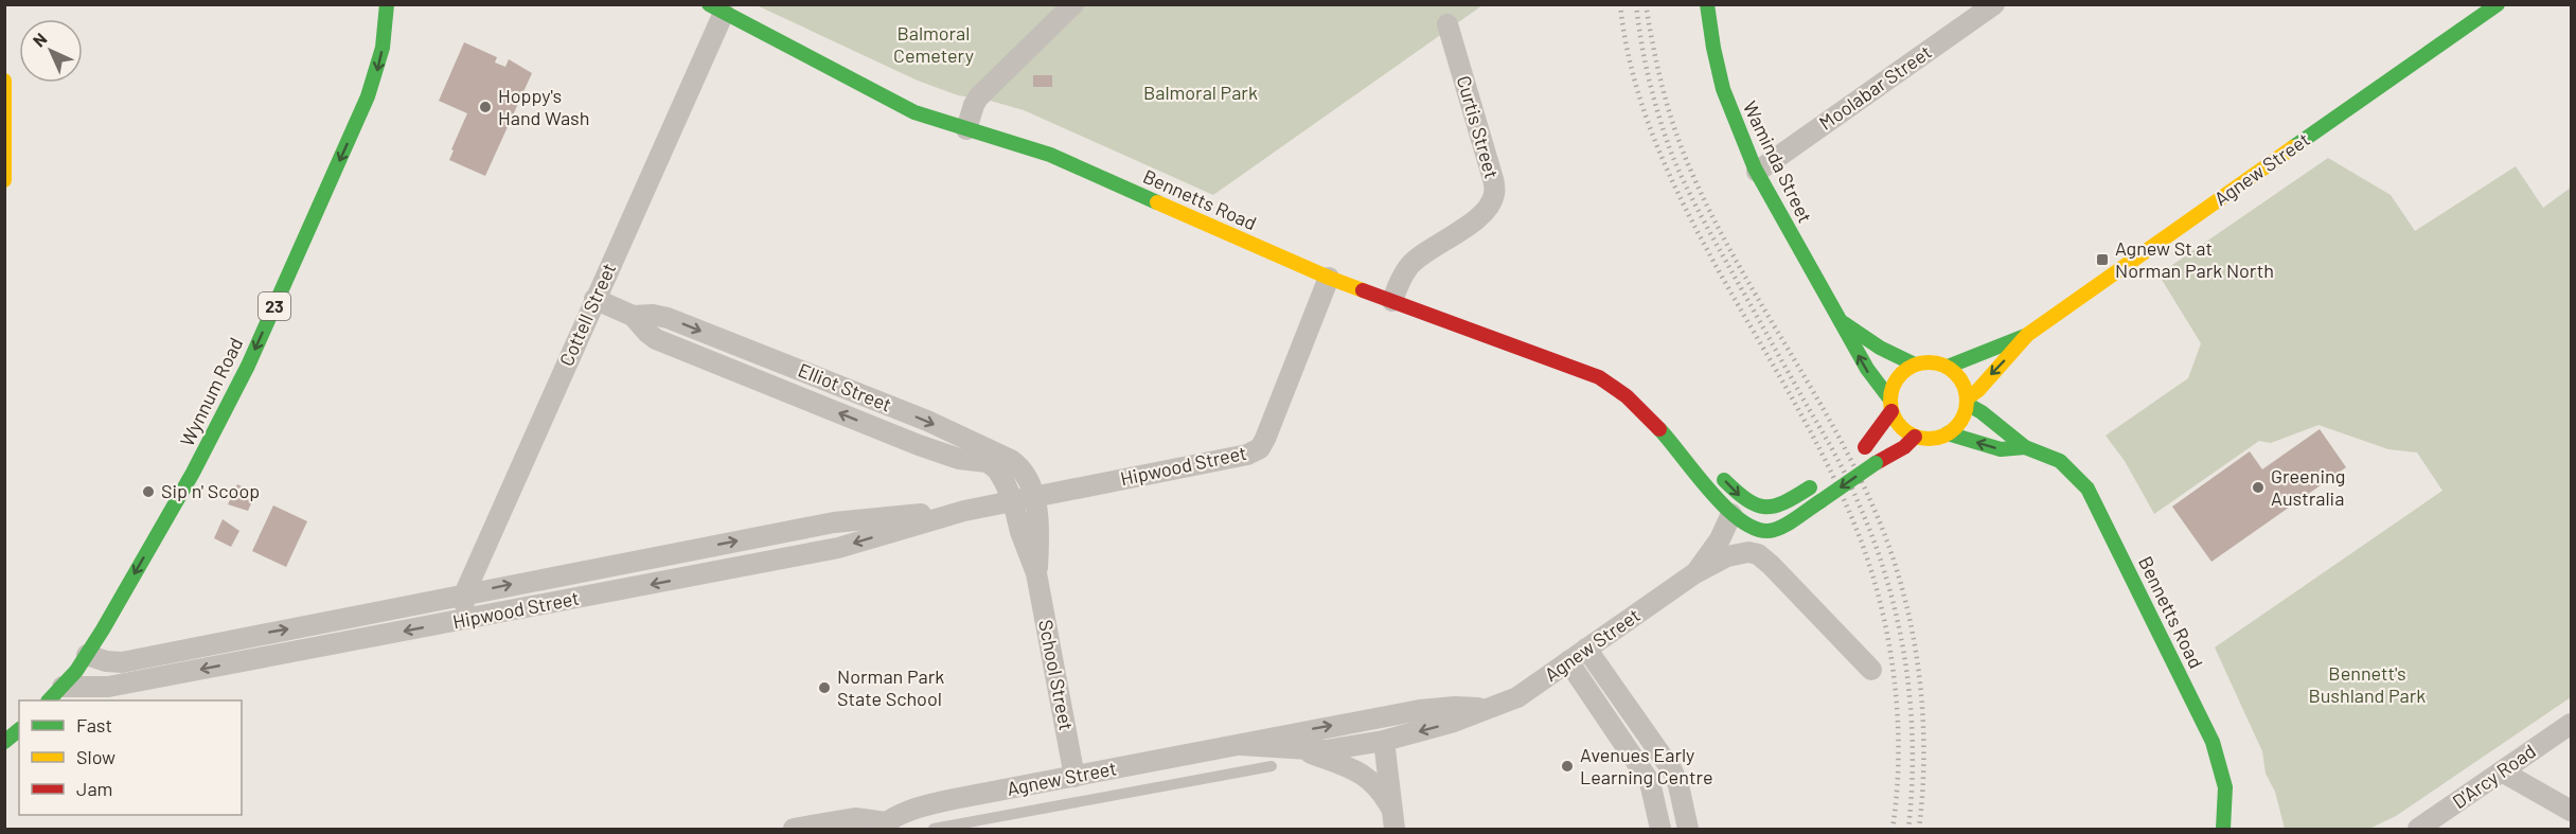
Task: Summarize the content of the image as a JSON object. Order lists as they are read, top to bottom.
{
  "streets": {
    "main road": [
      "Waminda Street",
      "Agnew Street",
      "Bennetts Road",
      "23",
      "Wynnum Road"
    ],
    "street": [
      "Moolabar Street",
      "Curtis Street",
      "Cottell Street",
      "Elliot Street",
      "Hipwood Street",
      "School Street",
      "D'Arcy Road"
    ]
  },
  "crossings": [
    ["Moolabar Street", "Waminda Street"],
    ["Curtis Street", "Bennetts Road"],
    ["Waminda Street", "Agnew Street"],
    ["Waminda Street", "Bennetts Road"],
    ["Agnew Street", "Bennetts Road"],
    ["Agnew Street", "School Street"],
    ["Bennetts Road", "Cottell Street"],
    ["Bennetts Road", "Hipwood Street"],
    ["Cottell Street", "Elliot Street"],
    ["Cottell Street", "Hipwood Street"],
    ["Elliot Street", "Hipwood Street"],
    ["Elliot Street", "School Street"],
    ["Wynnum Road", "Hipwood Street"],
    ["Hipwood Street", "School Street"]
  ],
  "one_way": ["Wynnum Road"],
  "parks": ["Balmoral Cemetery", "Balmoral Park", "Bennett's Bushland Park"],
  "places": {
    "other": [
      "Hoppy's Hand Wash",
      "Greening Australia",
      "Sip n' Scoop",
      "Norman Park State School",
      "Avenues Early Learning Centre"
    ],
    "transit": ["Agnew St at Norman Park North"]
  },
  "legend": ["Fast", "Slow", "Jam"],
  "north": "top left"
}
